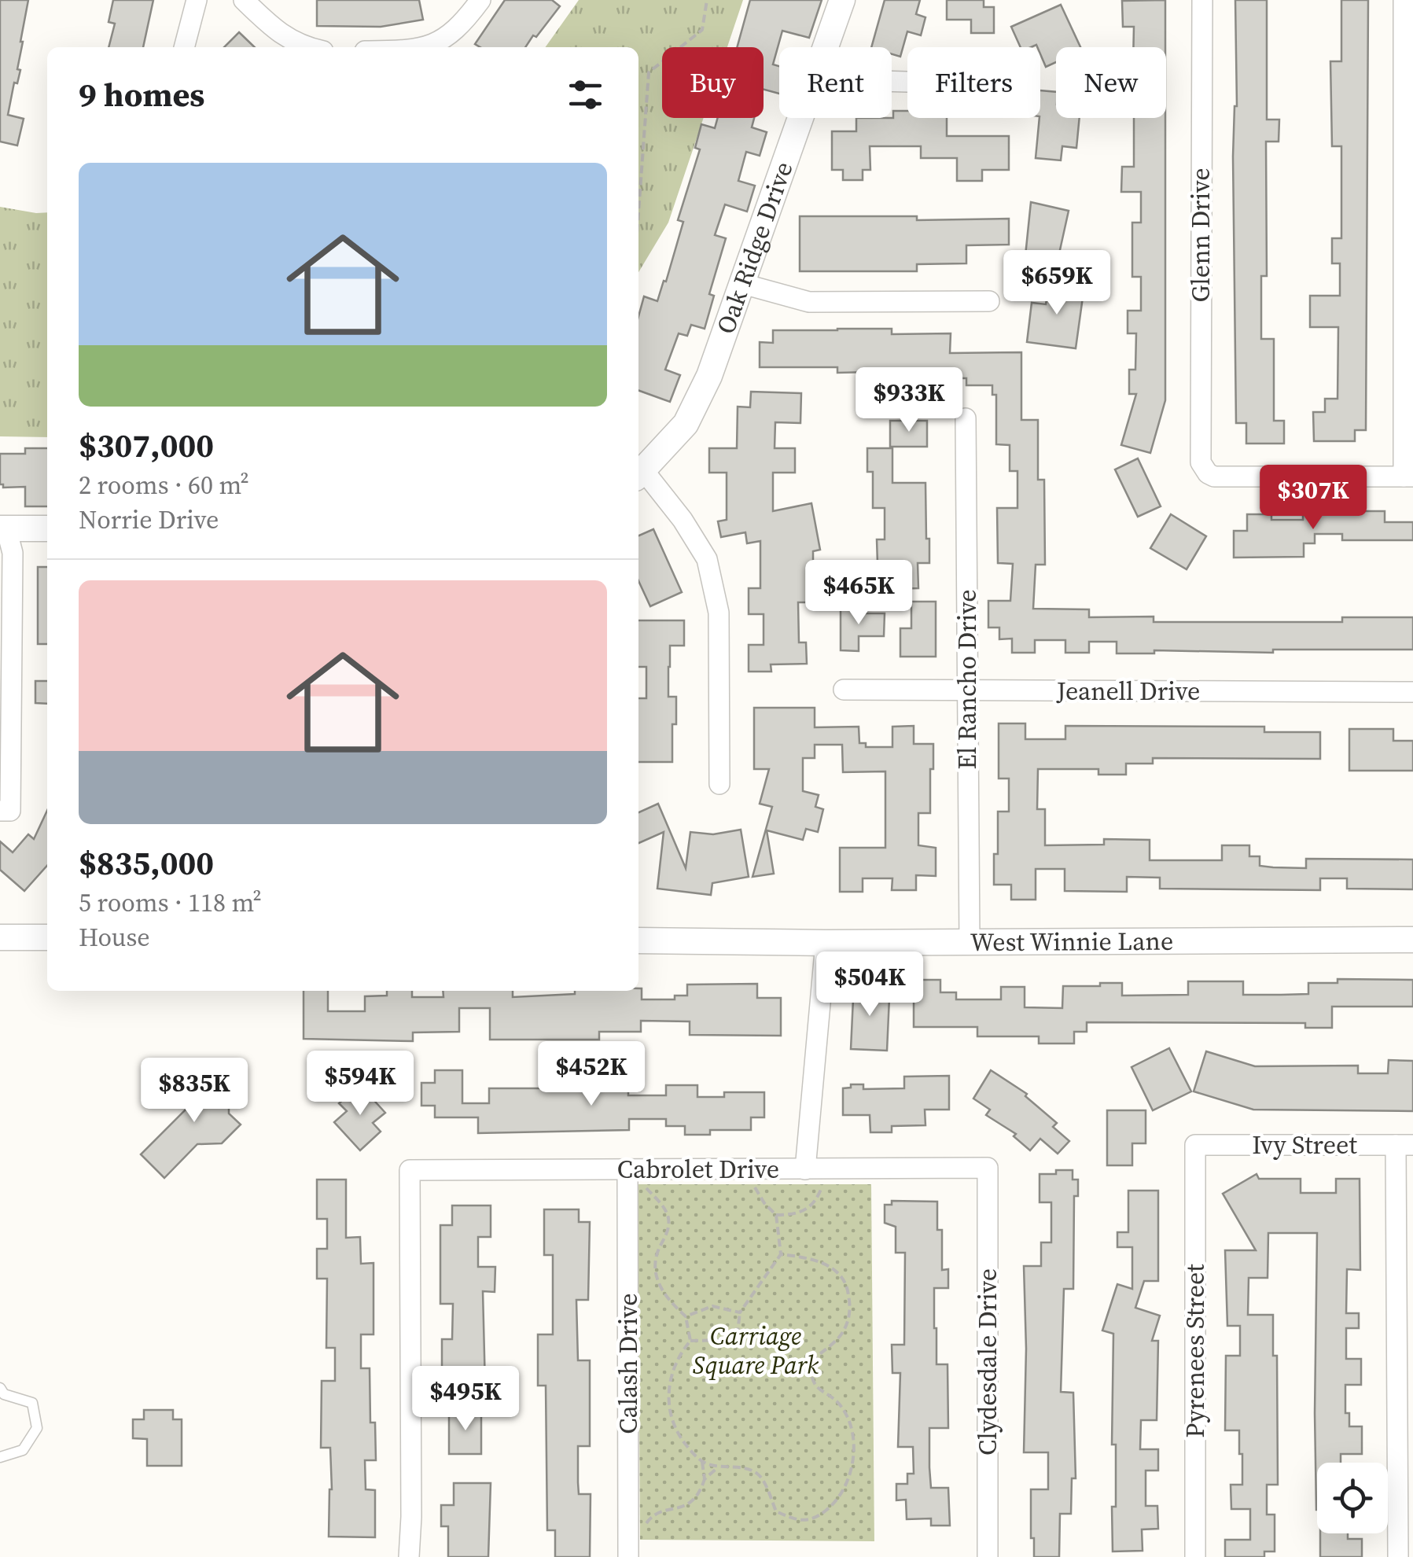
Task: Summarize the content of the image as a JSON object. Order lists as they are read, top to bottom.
{
  "streets": {
    "street": [
      "Glenn Drive",
      "Oak Ridge Drive",
      "El Rancho Drive",
      "Jeanell Drive",
      "West Winnie Lane",
      "Ivy Street",
      "Cabrolet Drive",
      "Pyrenees Street",
      "Clydesdale Drive",
      "Calash Drive"
    ]
  },
  "crossings": [
    ["El Rancho Drive", "Jeanell Drive"],
    ["El Rancho Drive", "West Winnie Lane"],
    ["Ivy Street", "Pyrenees Street"],
    ["Cabrolet Drive", "Clydesdale Drive"],
    ["Cabrolet Drive", "Calash Drive"]
  ],
  "parks": ["Carriage Square Park"],
  "page": {
    "chip": [
      "Buy",
      "Rent",
      "Filters",
      "New"
    ],
    "heading": "9 homes",
    "list": [
      {
        "name": "$307,000",
        "note": "2 rooms · 60 m² · Norrie Drive"
      },
      {
        "name": "$835,000",
        "note": "5 rooms · 118 m² · House"
      }
    ],
    "price": [
      "$659K",
      "$933K",
      "$307K",
      "$465K",
      "$504K",
      "$452K",
      "$594K",
      "$835K",
      "$495K"
    ]
  }
}
